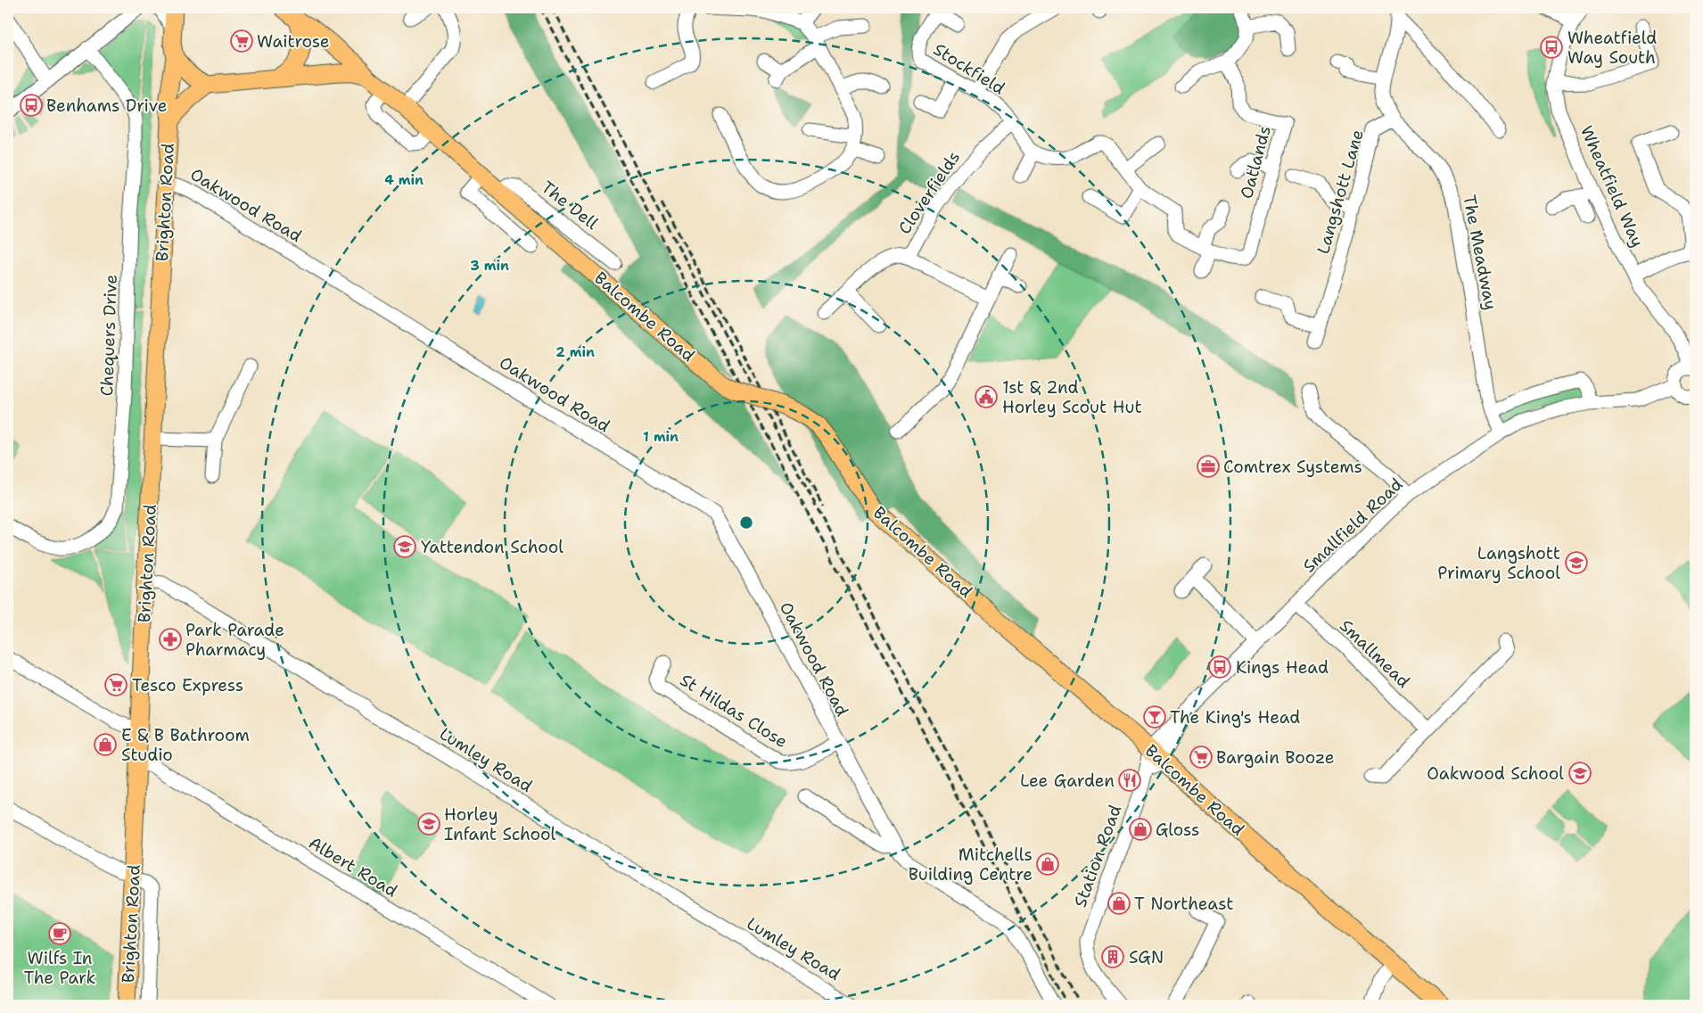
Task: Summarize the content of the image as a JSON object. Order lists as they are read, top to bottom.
{
  "streets": {
    "main road": ["Brighton Road", "Balcombe Road"],
    "street": [
      "Stockfield",
      "Oatlands",
      "Wheatfield Way",
      "Langshott Lane",
      "Cloverfields",
      "Oakwood Road",
      "The Dell",
      "The Meadway",
      "Chequers Drive",
      "Smallfield Road",
      "Smallmead",
      "St Hildas Close",
      "Lumley Road",
      "Station Road",
      "Albert Road"
    ]
  },
  "crossings": [
    ["Stockfield", "Cloverfields"],
    ["Langshott Lane", "The Meadway"],
    ["Brighton Road", "Oakwood Road"],
    ["Brighton Road", "Balcombe Road"],
    ["Brighton Road", "Lumley Road"],
    ["Brighton Road", "Albert Road"],
    ["Oakwood Road", "St Hildas Close"],
    ["The Dell", "Balcombe Road"],
    ["The Meadway", "Smallfield Road"],
    ["Balcombe Road", "Smallfield Road"],
    ["Balcombe Road", "Station Road"],
    ["Smallfield Road", "Smallmead"],
    ["Smallfield Road", "Station Road"]
  ],
  "places": {
    "supermarket": ["Waitrose", "Tesco Express", "Bargain Booze"],
    "bus stop": ["Wheatfield Way South", "Benhams Drive", "Kings Head"],
    "public building": ["1st & 2nd Horley Scout Hut"],
    "office": ["Comtrex Systems"],
    "school or university": [
      "Yattendon School",
      "Langshott Primary School",
      "Oakwood School",
      "Horley Infant School"
    ],
    "pharmacy": ["Park Parade Pharmacy"],
    "bar": ["The King's Head"],
    "shop": [
      "E & B Bathroom Studio",
      "Gloss",
      "Mitchells Building Centre",
      "T Northeast"
    ],
    "restaurant": ["Lee Garden"],
    "cafe": ["Wilfs In The Park"],
    "building": ["SGN"]
  },
  "rings": [
    "4 min",
    "3 min",
    "2 min",
    "1 min"
  ]
}
